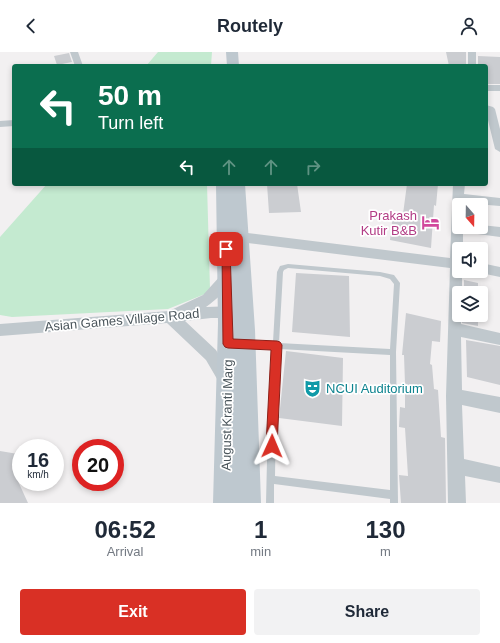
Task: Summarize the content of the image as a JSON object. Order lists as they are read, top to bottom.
{
  "streets": {
    "main road": ["August Kranti Marg"],
    "street": ["Asian Games Village Road"]
  },
  "crossings": [
    ["Asian Games Village Road", "August Kranti Marg"]
  ],
  "places": {
    "hotel": ["Prakash Kutir B&B"],
    "theatre": ["NCUI Auditorium"]
  },
  "north": "bottom",
  "page": {
    "header": "Routely",
    "turn": ["50 m", "Turn left"],
    "speed": "16 km/h",
    "limit": "20",
    "eta": [
      "06:52",
      "Arrival",
      "1",
      "min",
      "130",
      "m"
    ],
    "buttons": ["Exit", "Share"]
  }
}
